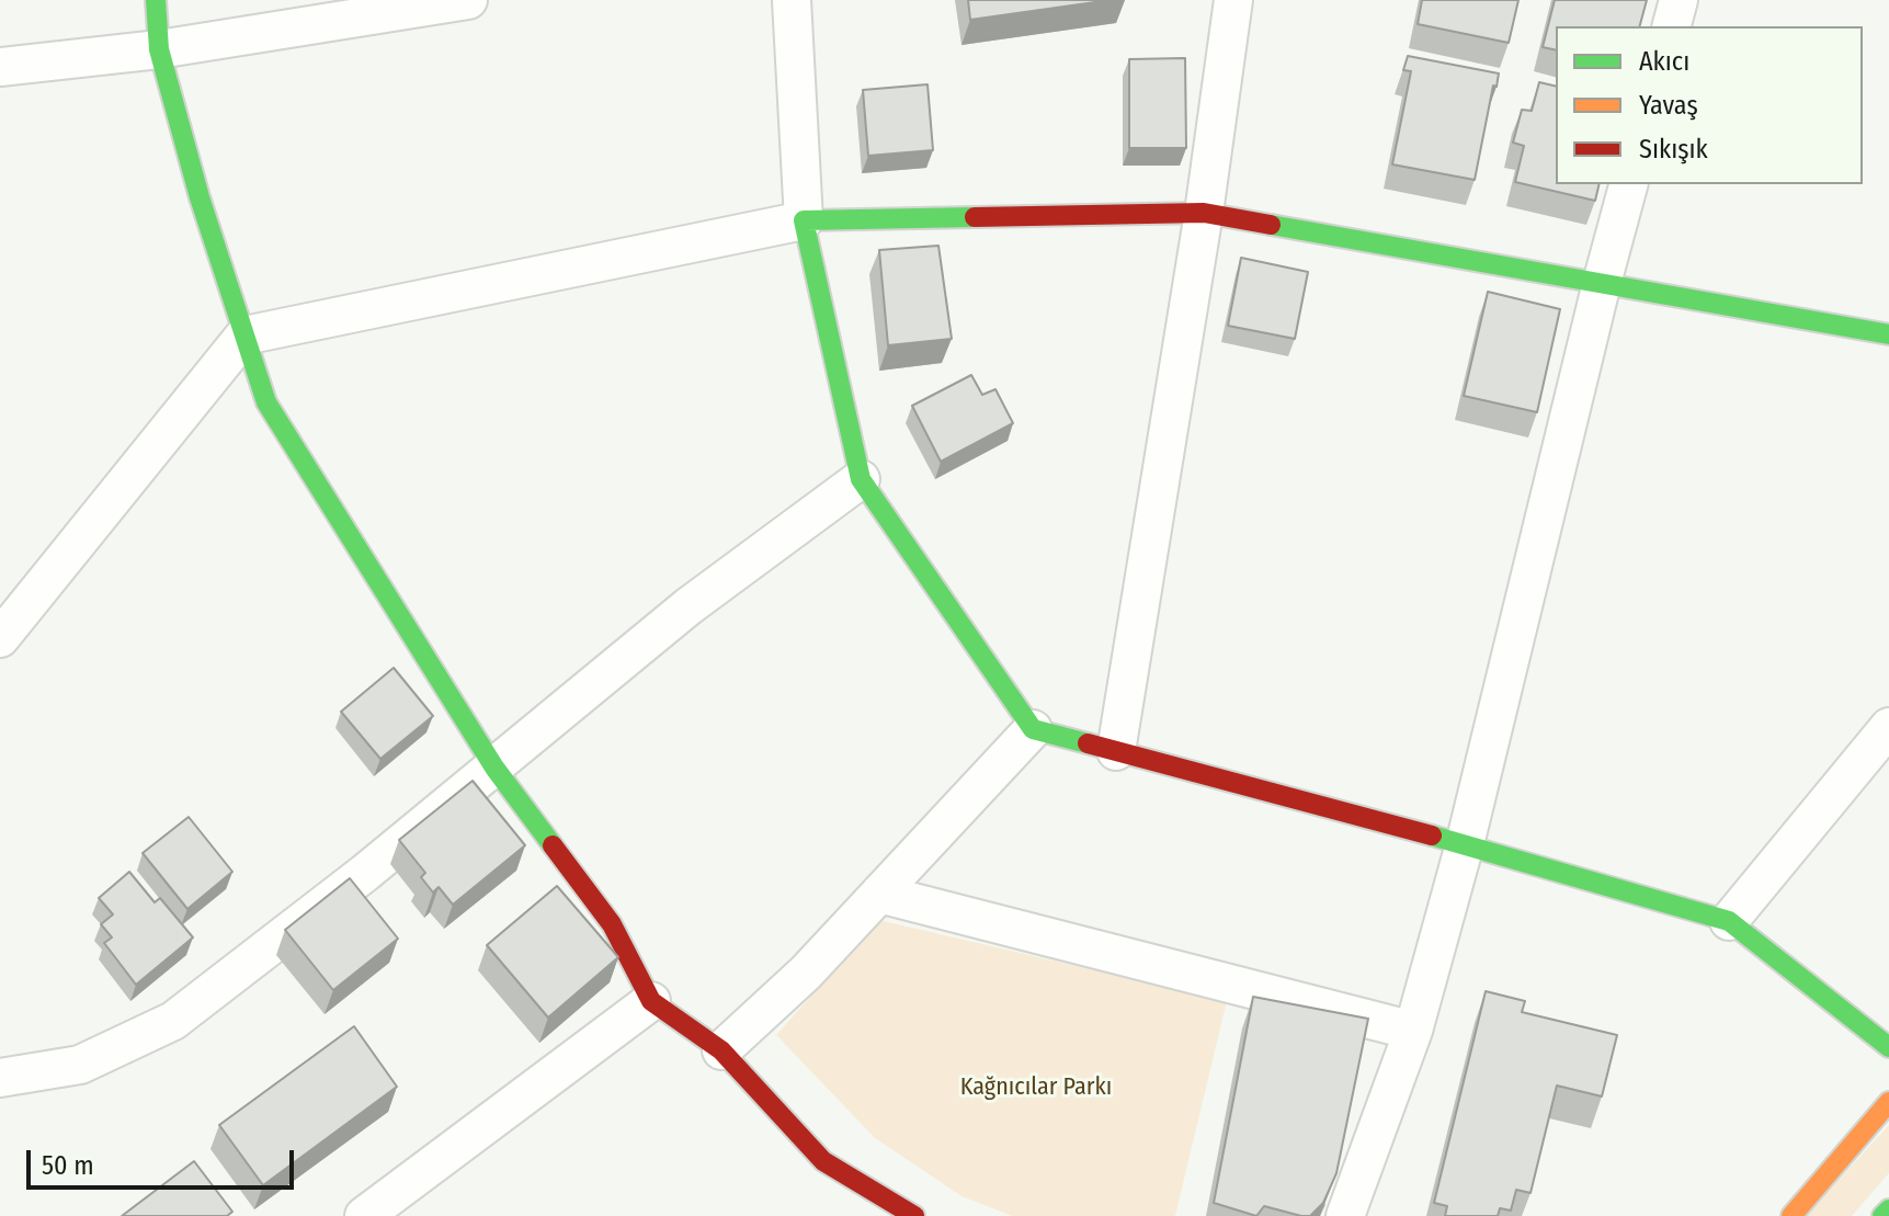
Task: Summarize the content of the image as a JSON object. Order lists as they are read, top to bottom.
{
  "parks": ["Kağnıcılar Parkı"],
  "legend": ["Akıcı", "Yavaş", "Sıkışık"],
  "scale_bar": "50 m"
}
